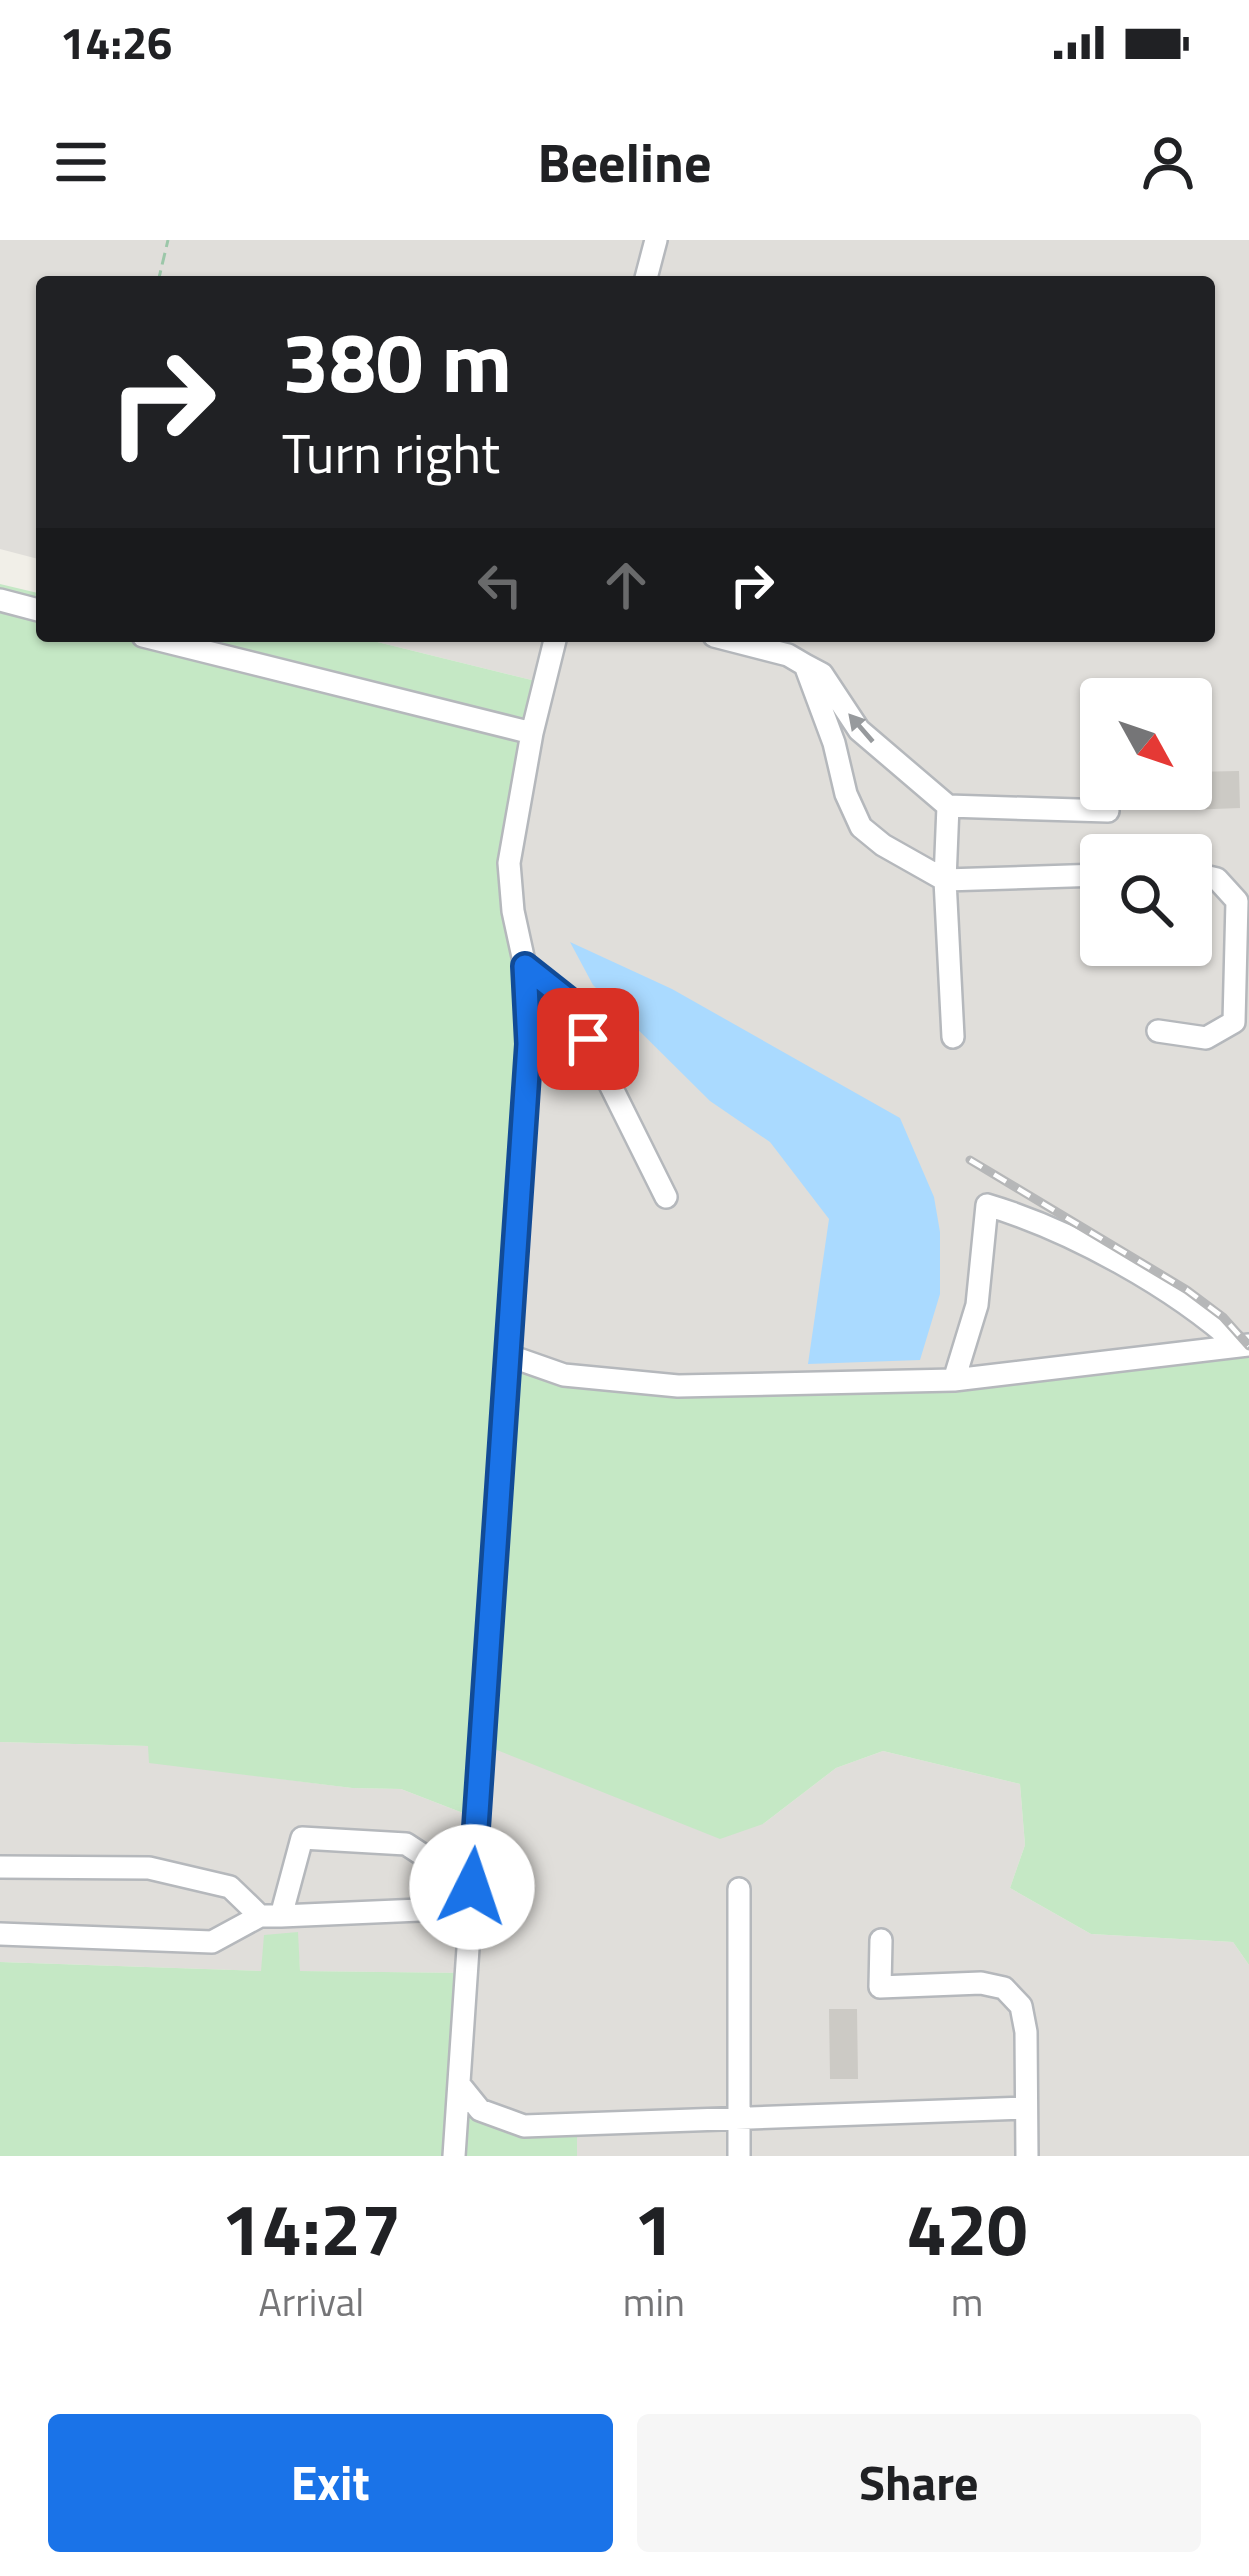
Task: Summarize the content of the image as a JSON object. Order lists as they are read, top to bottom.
{
  "north": "bottom right",
  "page": {
    "status": "14:26",
    "header": "Beeline",
    "turn": ["380 m", "Turn right"],
    "eta": [
      "14:27",
      "Arrival",
      "1",
      "min",
      "420",
      "m"
    ],
    "buttons": ["Exit", "Share"]
  }
}
